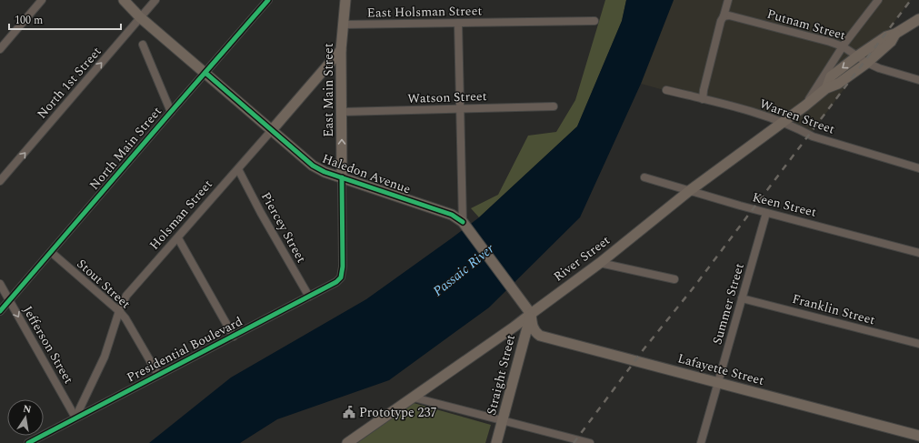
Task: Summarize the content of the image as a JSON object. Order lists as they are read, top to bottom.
{
  "streets": {
    "main road": [
      "East Main Street",
      "Haledon Avenue",
      "Holsman Street",
      "River Street",
      "Lafayette Street",
      "Straight Street"
    ],
    "street": [
      "East Holsman Street",
      "Putnam Street",
      "North 1st Street",
      "Watson Street",
      "Warren Street",
      "North Main Street",
      "Keen Street",
      "Piercey Street",
      "Stout Street",
      "Summer Street",
      "Franklin Street",
      "Jefferson Street",
      "Presidential Boulevard"
    ]
  },
  "crossings": [
    ["East Holsman Street", "East Main Street"],
    ["Putnam Street", "River Street"],
    ["North 1st Street", "Haledon Avenue"],
    ["East Main Street", "Watson Street"],
    ["East Main Street", "Haledon Avenue"],
    ["East Main Street", "Holsman Street"],
    ["East Main Street", "Presidential Boulevard"],
    ["Warren Street", "River Street"],
    ["North Main Street", "Haledon Avenue"],
    ["North Main Street", "Stout Street"],
    ["North Main Street", "Jefferson Street"],
    ["Haledon Avenue", "Holsman Street"],
    ["Keen Street", "River Street"],
    ["Keen Street", "Summer Street"],
    ["Holsman Street", "Piercey Street"],
    ["Holsman Street", "Stout Street"],
    ["Holsman Street", "Jefferson Street"],
    ["Holsman Street", "Presidential Boulevard"],
    ["Piercey Street", "Presidential Boulevard"],
    ["River Street", "Lafayette Street"],
    ["River Street", "Straight Street"],
    ["Stout Street", "Presidential Boulevard"],
    ["Summer Street", "Franklin Street"],
    ["Summer Street", "Lafayette Street"],
    ["Jefferson Street", "Presidential Boulevard"],
    ["Lafayette Street", "Straight Street"]
  ],
  "one_way": ["North 1st Street", "Jefferson Street"],
  "water": ["Passaic River"],
  "places": {
    "public building": ["Prototype 237"]
  },
  "scale_bar": "100 m",
  "north": "top"
}
